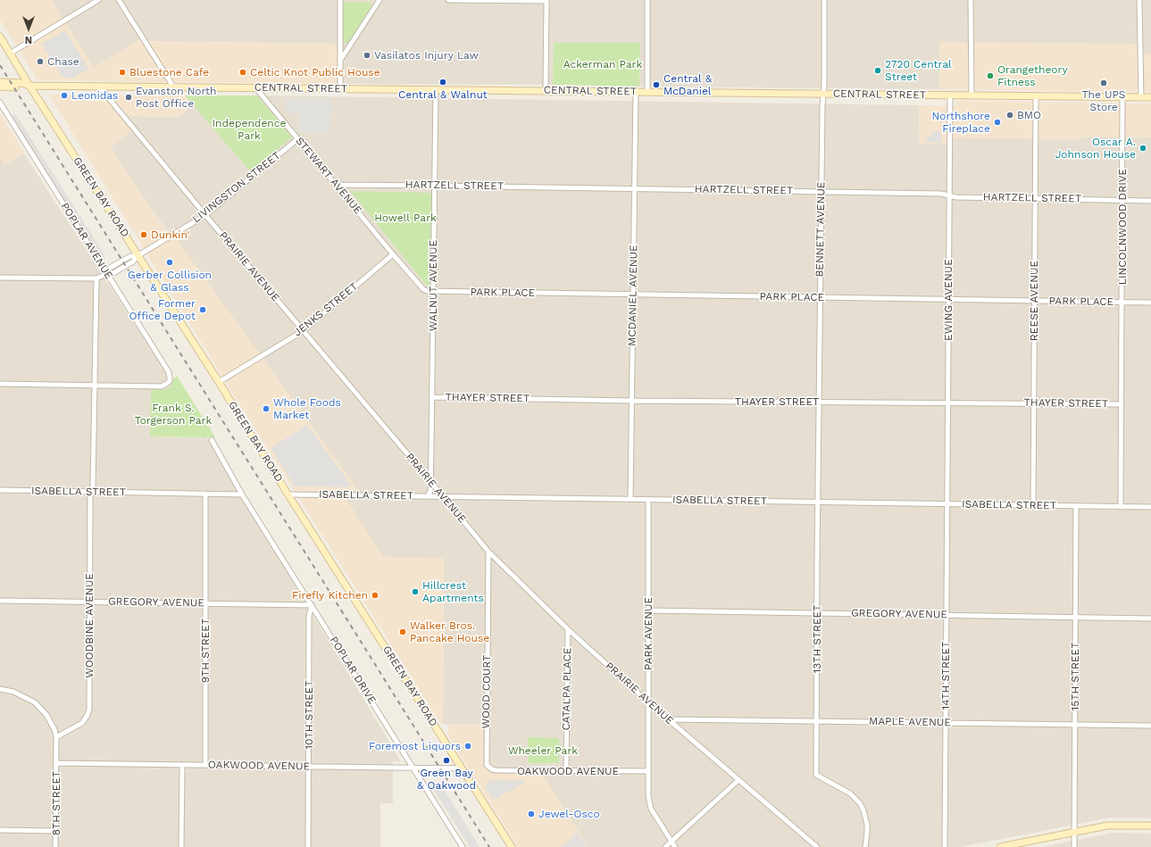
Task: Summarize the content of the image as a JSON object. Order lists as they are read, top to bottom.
{
  "streets": {
    "main road": ["CENTRAL STREET", "GREEN BAY ROAD"],
    "street": [
      "STEWART AVENUE",
      "HARTZELL STREET",
      "LIVINGSTON STREET",
      "LINCOLNWOOD DRIVE",
      "BENNETT AVENUE",
      "POPLAR AVENUE",
      "PRAIRIE AVENUE",
      "WALNUT AVENUE",
      "PARK PLACE",
      "MCDANIEL AVENUE",
      "EWING AVENUE",
      "REESE AVENUE",
      "JENKS STREET",
      "THAYER STREET",
      "ISABELLA STREET",
      "GREGORY AVENUE",
      "WOODBINE AVENUE",
      "PARK AVENUE",
      "13TH STREET",
      "9TH STREET",
      "POPLAR DRIVE",
      "14TH STREET",
      "15TH STREET",
      "CATALPA PLACE",
      "WOOD COURT",
      "10TH STREET",
      "MAPLE AVENUE",
      "OAKWOOD AVENUE",
      "8TH STREET"
    ]
  },
  "crossings": [
    ["CENTRAL STREET", "STEWART AVENUE"],
    ["CENTRAL STREET", "GREEN BAY ROAD"],
    ["CENTRAL STREET", "LINCOLNWOOD DRIVE"],
    ["CENTRAL STREET", "BENNETT AVENUE"],
    ["CENTRAL STREET", "PRAIRIE AVENUE"],
    ["CENTRAL STREET", "WALNUT AVENUE"],
    ["CENTRAL STREET", "MCDANIEL AVENUE"],
    ["CENTRAL STREET", "EWING AVENUE"],
    ["CENTRAL STREET", "REESE AVENUE"],
    ["STEWART AVENUE", "HARTZELL STREET"],
    ["STEWART AVENUE", "LIVINGSTON STREET"],
    ["STEWART AVENUE", "WALNUT AVENUE"],
    ["STEWART AVENUE", "PARK PLACE"],
    ["STEWART AVENUE", "JENKS STREET"],
    ["HARTZELL STREET", "LINCOLNWOOD DRIVE"],
    ["HARTZELL STREET", "BENNETT AVENUE"],
    ["HARTZELL STREET", "WALNUT AVENUE"],
    ["HARTZELL STREET", "MCDANIEL AVENUE"],
    ["HARTZELL STREET", "EWING AVENUE"],
    ["HARTZELL STREET", "REESE AVENUE"],
    ["LIVINGSTON STREET", "GREEN BAY ROAD"],
    ["LIVINGSTON STREET", "POPLAR AVENUE"],
    ["LIVINGSTON STREET", "PRAIRIE AVENUE"],
    ["LIVINGSTON STREET", "WOODBINE AVENUE"],
    ["GREEN BAY ROAD", "JENKS STREET"],
    ["GREEN BAY ROAD", "ISABELLA STREET"],
    ["GREEN BAY ROAD", "OAKWOOD AVENUE"],
    ["LINCOLNWOOD DRIVE", "PARK PLACE"],
    ["LINCOLNWOOD DRIVE", "THAYER STREET"],
    ["LINCOLNWOOD DRIVE", "ISABELLA STREET"],
    ["BENNETT AVENUE", "PARK PLACE"],
    ["BENNETT AVENUE", "THAYER STREET"],
    ["BENNETT AVENUE", "ISABELLA STREET"],
    ["BENNETT AVENUE", "13TH STREET"],
    ["POPLAR AVENUE", "WOODBINE AVENUE"],
    ["PRAIRIE AVENUE", "WALNUT AVENUE"],
    ["PRAIRIE AVENUE", "JENKS STREET"],
    ["PRAIRIE AVENUE", "ISABELLA STREET"],
    ["PRAIRIE AVENUE", "PARK AVENUE"],
    ["PRAIRIE AVENUE", "CATALPA PLACE"],
    ["PRAIRIE AVENUE", "WOOD COURT"],
    ["PRAIRIE AVENUE", "MAPLE AVENUE"],
    ["WALNUT AVENUE", "PARK PLACE"],
    ["WALNUT AVENUE", "THAYER STREET"],
    ["WALNUT AVENUE", "ISABELLA STREET"],
    ["PARK PLACE", "MCDANIEL AVENUE"],
    ["PARK PLACE", "EWING AVENUE"],
    ["PARK PLACE", "REESE AVENUE"],
    ["MCDANIEL AVENUE", "THAYER STREET"],
    ["MCDANIEL AVENUE", "ISABELLA STREET"],
    ["EWING AVENUE", "THAYER STREET"],
    ["EWING AVENUE", "ISABELLA STREET"],
    ["EWING AVENUE", "14TH STREET"],
    ["REESE AVENUE", "THAYER STREET"],
    ["REESE AVENUE", "ISABELLA STREET"],
    ["ISABELLA STREET", "WOODBINE AVENUE"],
    ["ISABELLA STREET", "PARK AVENUE"],
    ["ISABELLA STREET", "13TH STREET"],
    ["ISABELLA STREET", "9TH STREET"],
    ["ISABELLA STREET", "POPLAR DRIVE"],
    ["ISABELLA STREET", "14TH STREET"],
    ["ISABELLA STREET", "15TH STREET"],
    ["GREGORY AVENUE", "WOODBINE AVENUE"],
    ["GREGORY AVENUE", "PARK AVENUE"],
    ["GREGORY AVENUE", "13TH STREET"],
    ["GREGORY AVENUE", "9TH STREET"],
    ["GREGORY AVENUE", "POPLAR DRIVE"],
    ["GREGORY AVENUE", "14TH STREET"],
    ["GREGORY AVENUE", "15TH STREET"],
    ["GREGORY AVENUE", "10TH STREET"],
    ["WOODBINE AVENUE", "8TH STREET"],
    ["PARK AVENUE", "OAKWOOD AVENUE"],
    ["13TH STREET", "MAPLE AVENUE"],
    ["9TH STREET", "OAKWOOD AVENUE"],
    ["POPLAR DRIVE", "10TH STREET"],
    ["POPLAR DRIVE", "OAKWOOD AVENUE"],
    ["14TH STREET", "MAPLE AVENUE"],
    ["15TH STREET", "MAPLE AVENUE"],
    ["CATALPA PLACE", "OAKWOOD AVENUE"],
    ["WOOD COURT", "OAKWOOD AVENUE"],
    ["10TH STREET", "OAKWOOD AVENUE"],
    ["OAKWOOD AVENUE", "8TH STREET"]
  ],
  "parks": [
    "Ackerman Park",
    "Independence Park",
    "Howell Park",
    "Frank S. Torgerson Park",
    "Wheeler Park"
  ],
  "places": [
    "Vasilatos Injury Law",
    "Chase",
    "2720 Central Street",
    "Bluestone Cafe",
    "Celtic Knot Public House",
    "Orangetheory Fitness",
    "Central & Walnut",
    "The UPS Store",
    "Central & McDaniel",
    "Leonidas",
    "Evanston North Post Office",
    "BMO",
    "Northshore Fireplace",
    "Oscar A. Johnson House",
    "Dunkin'",
    "Gerber Collision & Glass",
    "Former Office Depot",
    "Whole Foods Market",
    "Hillcrest Apartments",
    "Firefly Kitchen",
    "Walker Bros. Pancake House",
    "Foremost Liquors",
    "Green Bay & Oakwood",
    "Jewel-Osco"
  ],
  "north": "bottom"
}
